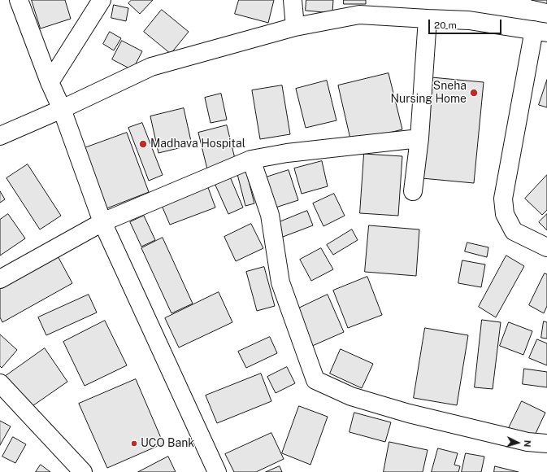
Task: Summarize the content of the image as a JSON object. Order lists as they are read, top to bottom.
{
  "places": ["Sneha Nursing Home", "Madhava Hospital", "UCO Bank"],
  "scale_bar": "20 m",
  "north": "right"
}
